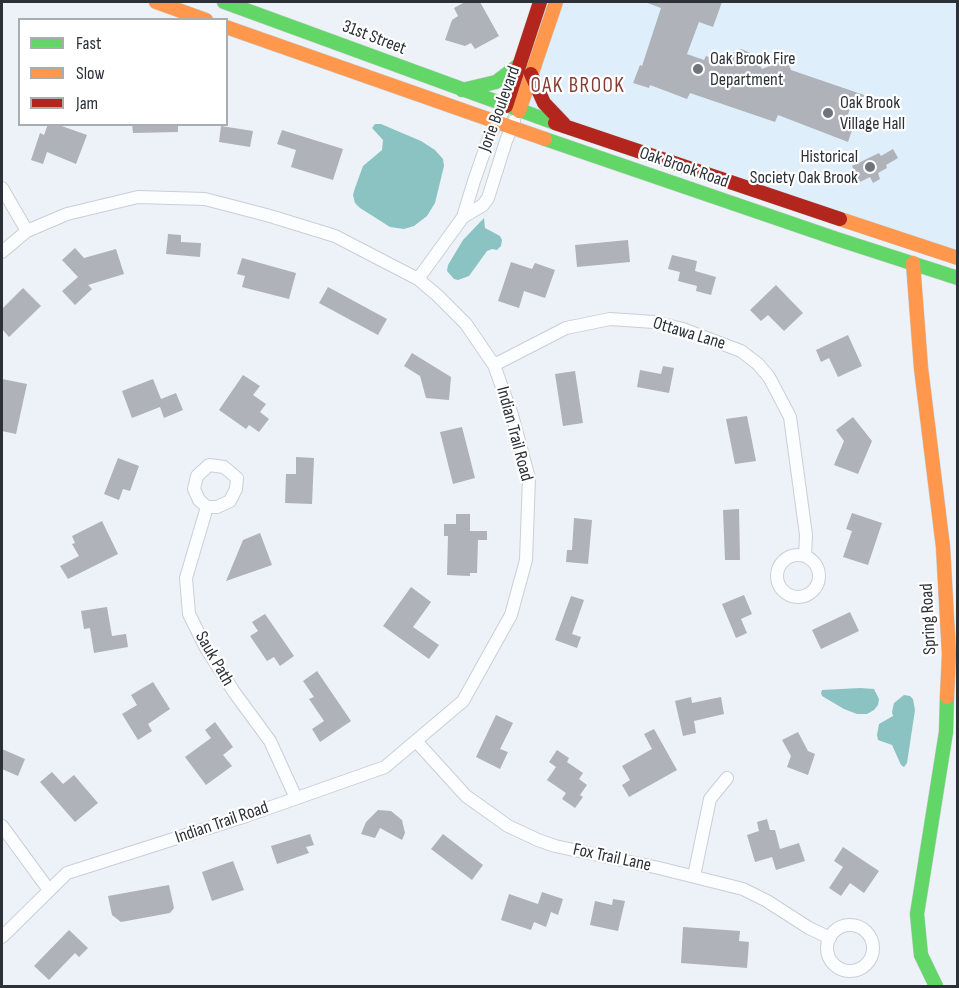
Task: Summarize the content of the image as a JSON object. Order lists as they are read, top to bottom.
{
  "streets": {
    "main road": [
      "31st Street",
      "Jorie Boulevard",
      "Oak Brook Road",
      "Spring Road"
    ],
    "street": [
      "Ottawa Lane",
      "Indian Trail Road",
      "Sauk Path",
      "Fox Trail Lane"
    ]
  },
  "crossings": [
    ["31st Street", "Oak Brook Road"],
    ["Jorie Boulevard", "Oak Brook Road"],
    ["Jorie Boulevard", "Indian Trail Road"],
    ["Oak Brook Road", "Spring Road"],
    ["Ottawa Lane", "Indian Trail Road"],
    ["Indian Trail Road", "Sauk Path"],
    ["Indian Trail Road", "Fox Trail Lane"]
  ],
  "districts": ["OAK BROOK"],
  "places": ["Oak Brook Fire Department", "Oak Brook Village Hall", "Historical Society Oak Brook"],
  "legend": ["Fast", "Slow", "Jam"]
}
